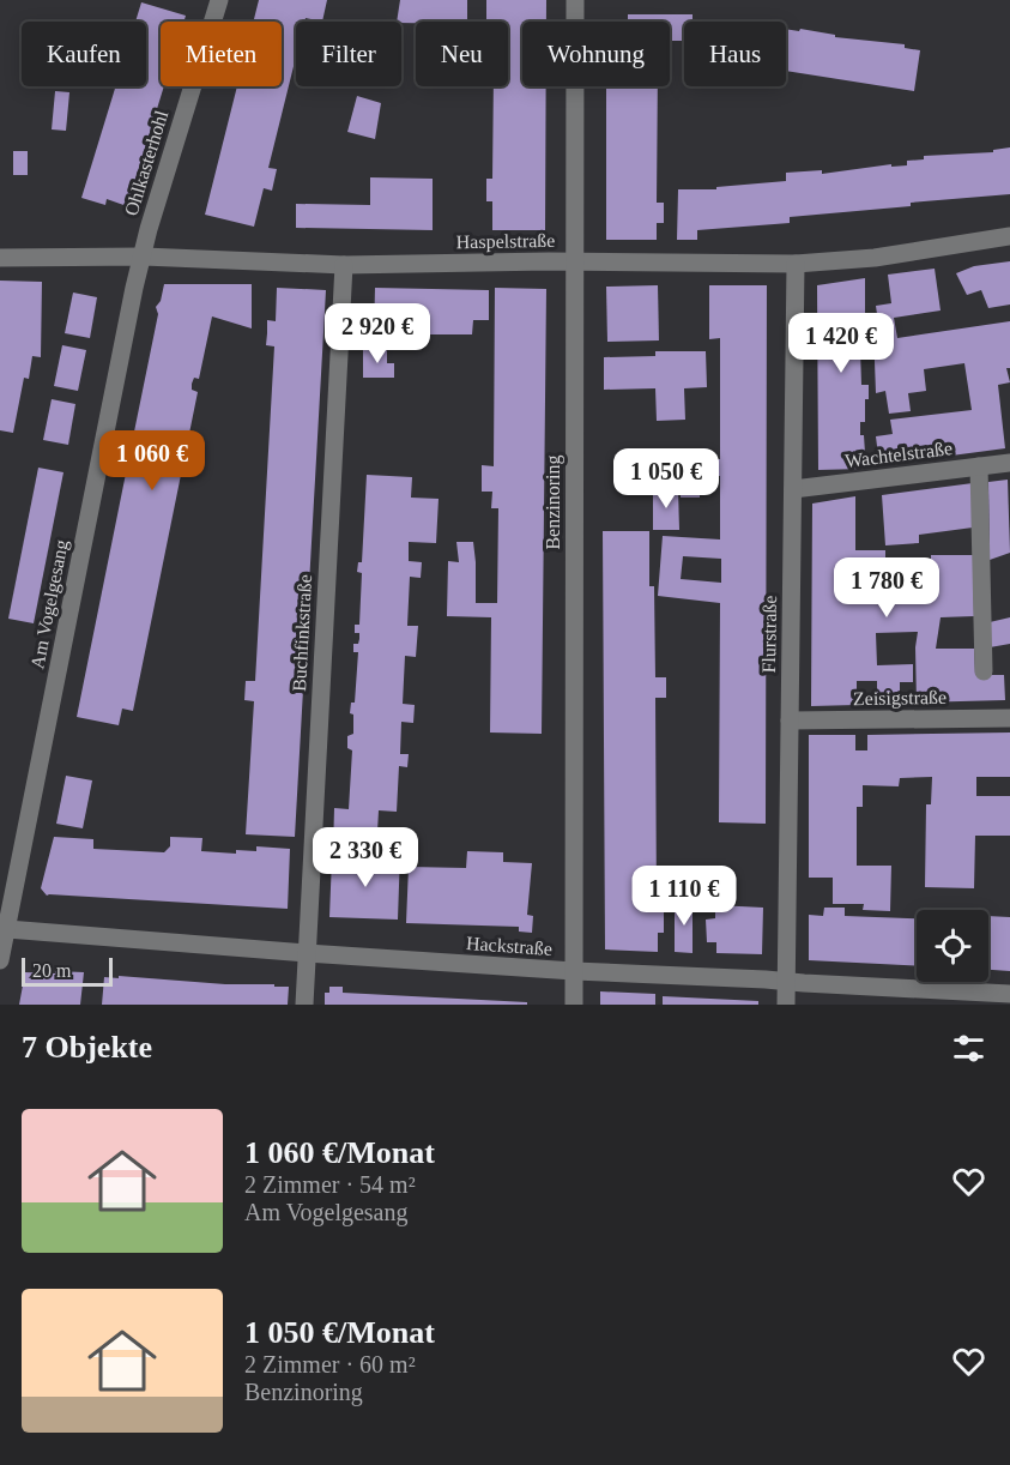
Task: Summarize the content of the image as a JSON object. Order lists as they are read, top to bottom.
{
  "streets": {
    "street": [
      "Ohlkasterhohl",
      "Haspelstraße",
      "Wachtelstraße",
      "Benzinoring",
      "Am Vogelgesang",
      "Buchfinkstraße",
      "Flurstraße",
      "Zeisigstraße",
      "Hackstraße"
    ]
  },
  "crossings": [
    ["Ohlkasterhohl", "Haspelstraße"],
    ["Ohlkasterhohl", "Am Vogelgesang"],
    ["Haspelstraße", "Benzinoring"],
    ["Haspelstraße", "Am Vogelgesang"],
    ["Haspelstraße", "Buchfinkstraße"],
    ["Haspelstraße", "Flurstraße"],
    ["Wachtelstraße", "Flurstraße"],
    ["Benzinoring", "Hackstraße"],
    ["Am Vogelgesang", "Hackstraße"],
    ["Buchfinkstraße", "Hackstraße"],
    ["Flurstraße", "Zeisigstraße"],
    ["Flurstraße", "Hackstraße"]
  ],
  "scale_bar": "20 m",
  "page": {
    "chip": [
      "Kaufen",
      "Mieten",
      "Filter",
      "Neu",
      "Wohnung",
      "Haus"
    ],
    "price": [
      "2 920 €",
      "1 420 €",
      "1 060 €",
      "1 050 €",
      "1 780 €",
      "2 330 €",
      "1 110 €"
    ],
    "scale": "20 m",
    "heading": "7 Objekte",
    "list": [
      {
        "name": "1 060 €/Monat",
        "note": "2 Zimmer · 54 m² · Am Vogelgesang"
      },
      {
        "name": "1 050 €/Monat",
        "note": "2 Zimmer · 60 m² · Benzinoring"
      }
    ]
  }
}
